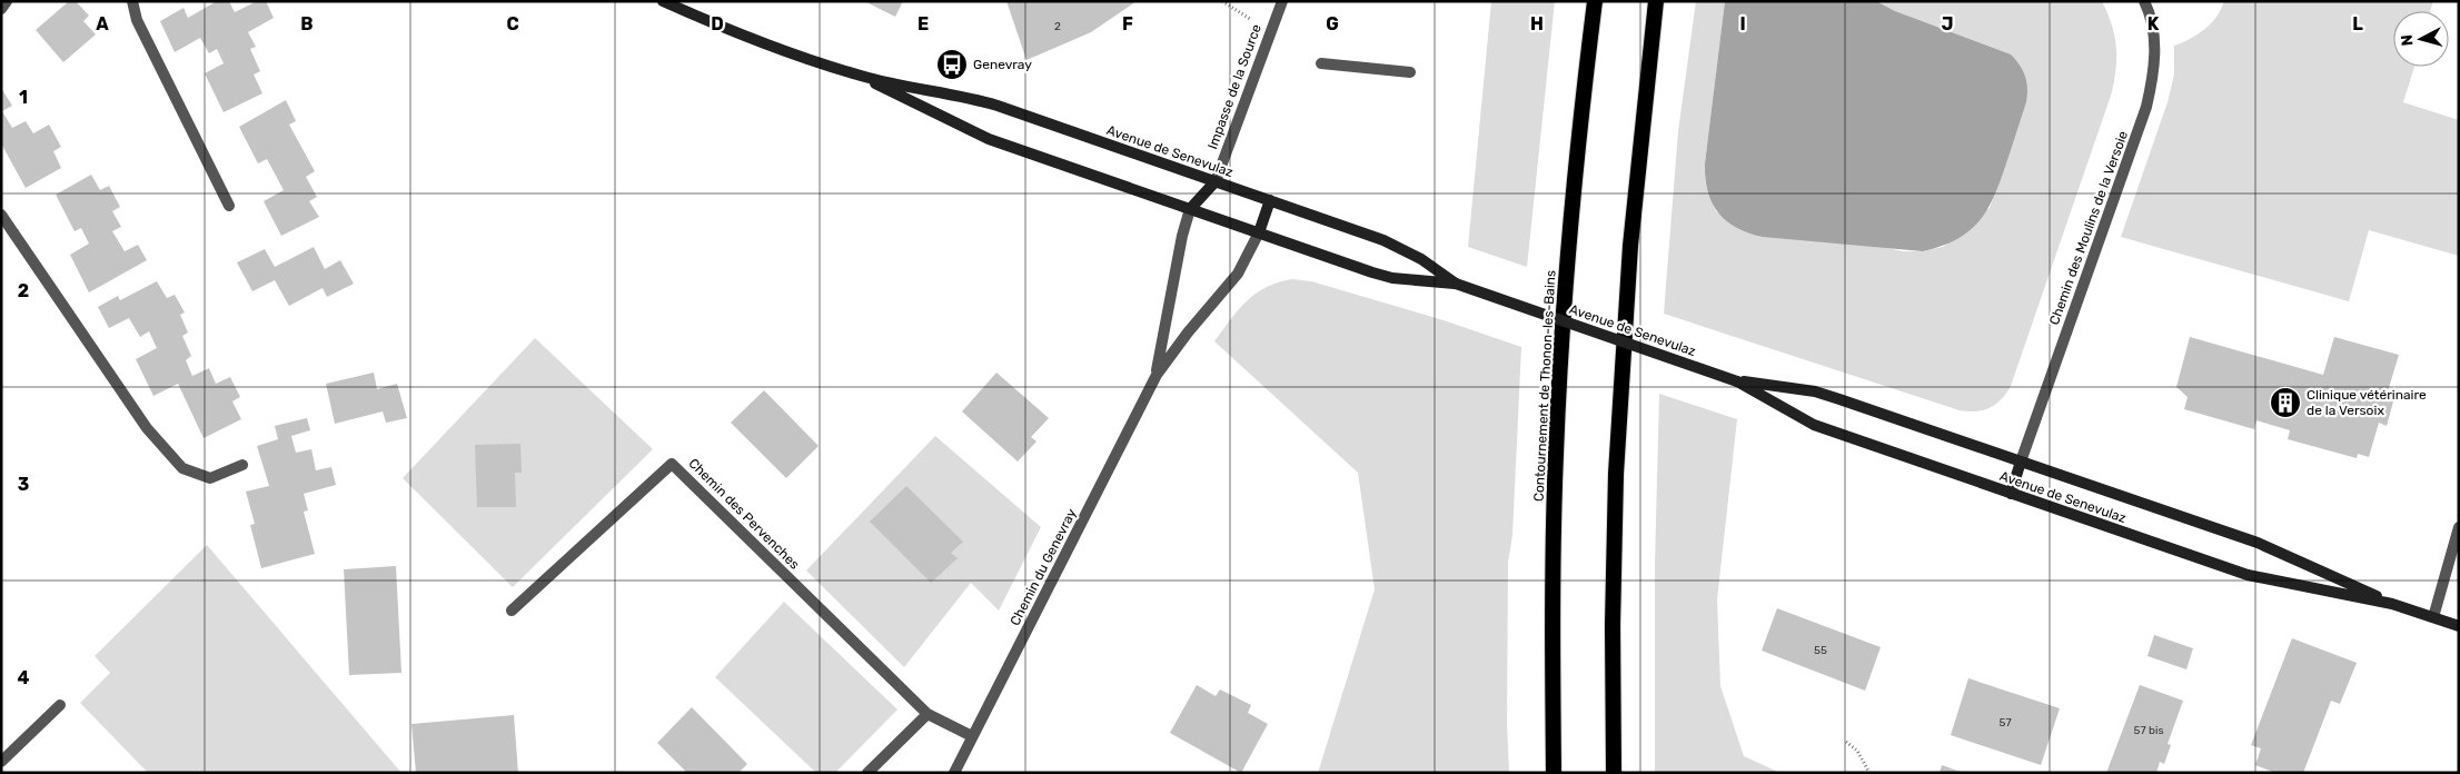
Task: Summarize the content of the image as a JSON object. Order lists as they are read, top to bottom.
{
  "streets": {
    "highway": ["Contournement de Thonon-les-Bains"],
    "main road": ["Avenue de Senevulaz"],
    "street": [
      "Impasse de la Source",
      "Chemin des Moulins de la Versoie",
      "Chemin des Pervenches",
      "Chemin du Genevray"
    ]
  },
  "crossings": [
    ["Impasse de la Source", "Avenue de Senevulaz"],
    ["Avenue de Senevulaz", "Chemin des Moulins de la Versoie"],
    ["Avenue de Senevulaz", "Chemin du Genevray"],
    ["Chemin des Pervenches", "Chemin du Genevray"]
  ],
  "places": {
    "bus stop": ["Genevray"],
    "building": ["Clinique vétérinaire de la Versoix"]
  },
  "house_numbers": [
    "2",
    "55",
    "57",
    "57 bis"
  ],
  "north": "left",
  "grid": {
    "columns": [
      "A",
      "B",
      "C",
      "D",
      "E",
      "F",
      "G",
      "H",
      "I",
      "J",
      "K",
      "L"
    ],
    "rows": [
      "1",
      "2",
      "3",
      "4"
    ]
  }
}
